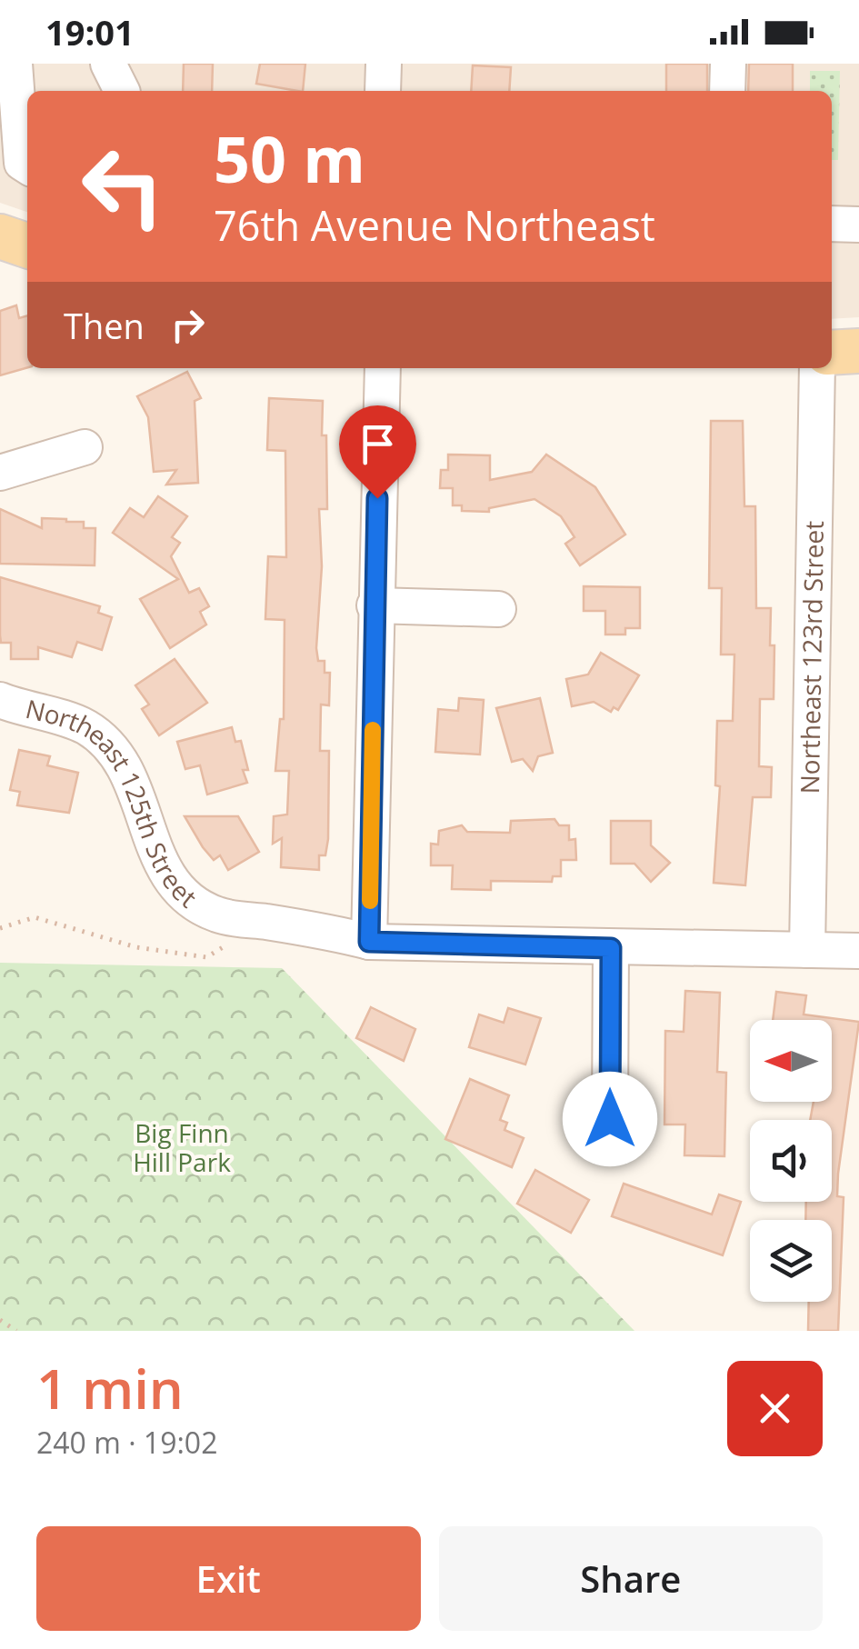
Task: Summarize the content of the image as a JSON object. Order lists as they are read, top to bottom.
{
  "streets": {
    "street": ["Northeast 123rd Street", "Northeast 125th Street"]
  },
  "parks": ["Big Finn Hill Park"],
  "north": "left",
  "page": {
    "status": "19:01",
    "turn": ["50 m", "76th Avenue Northeast"],
    "then": "Then",
    "heading": ["1 min", "240 m · 19:02"],
    "buttons": ["Exit", "Share"]
  }
}
